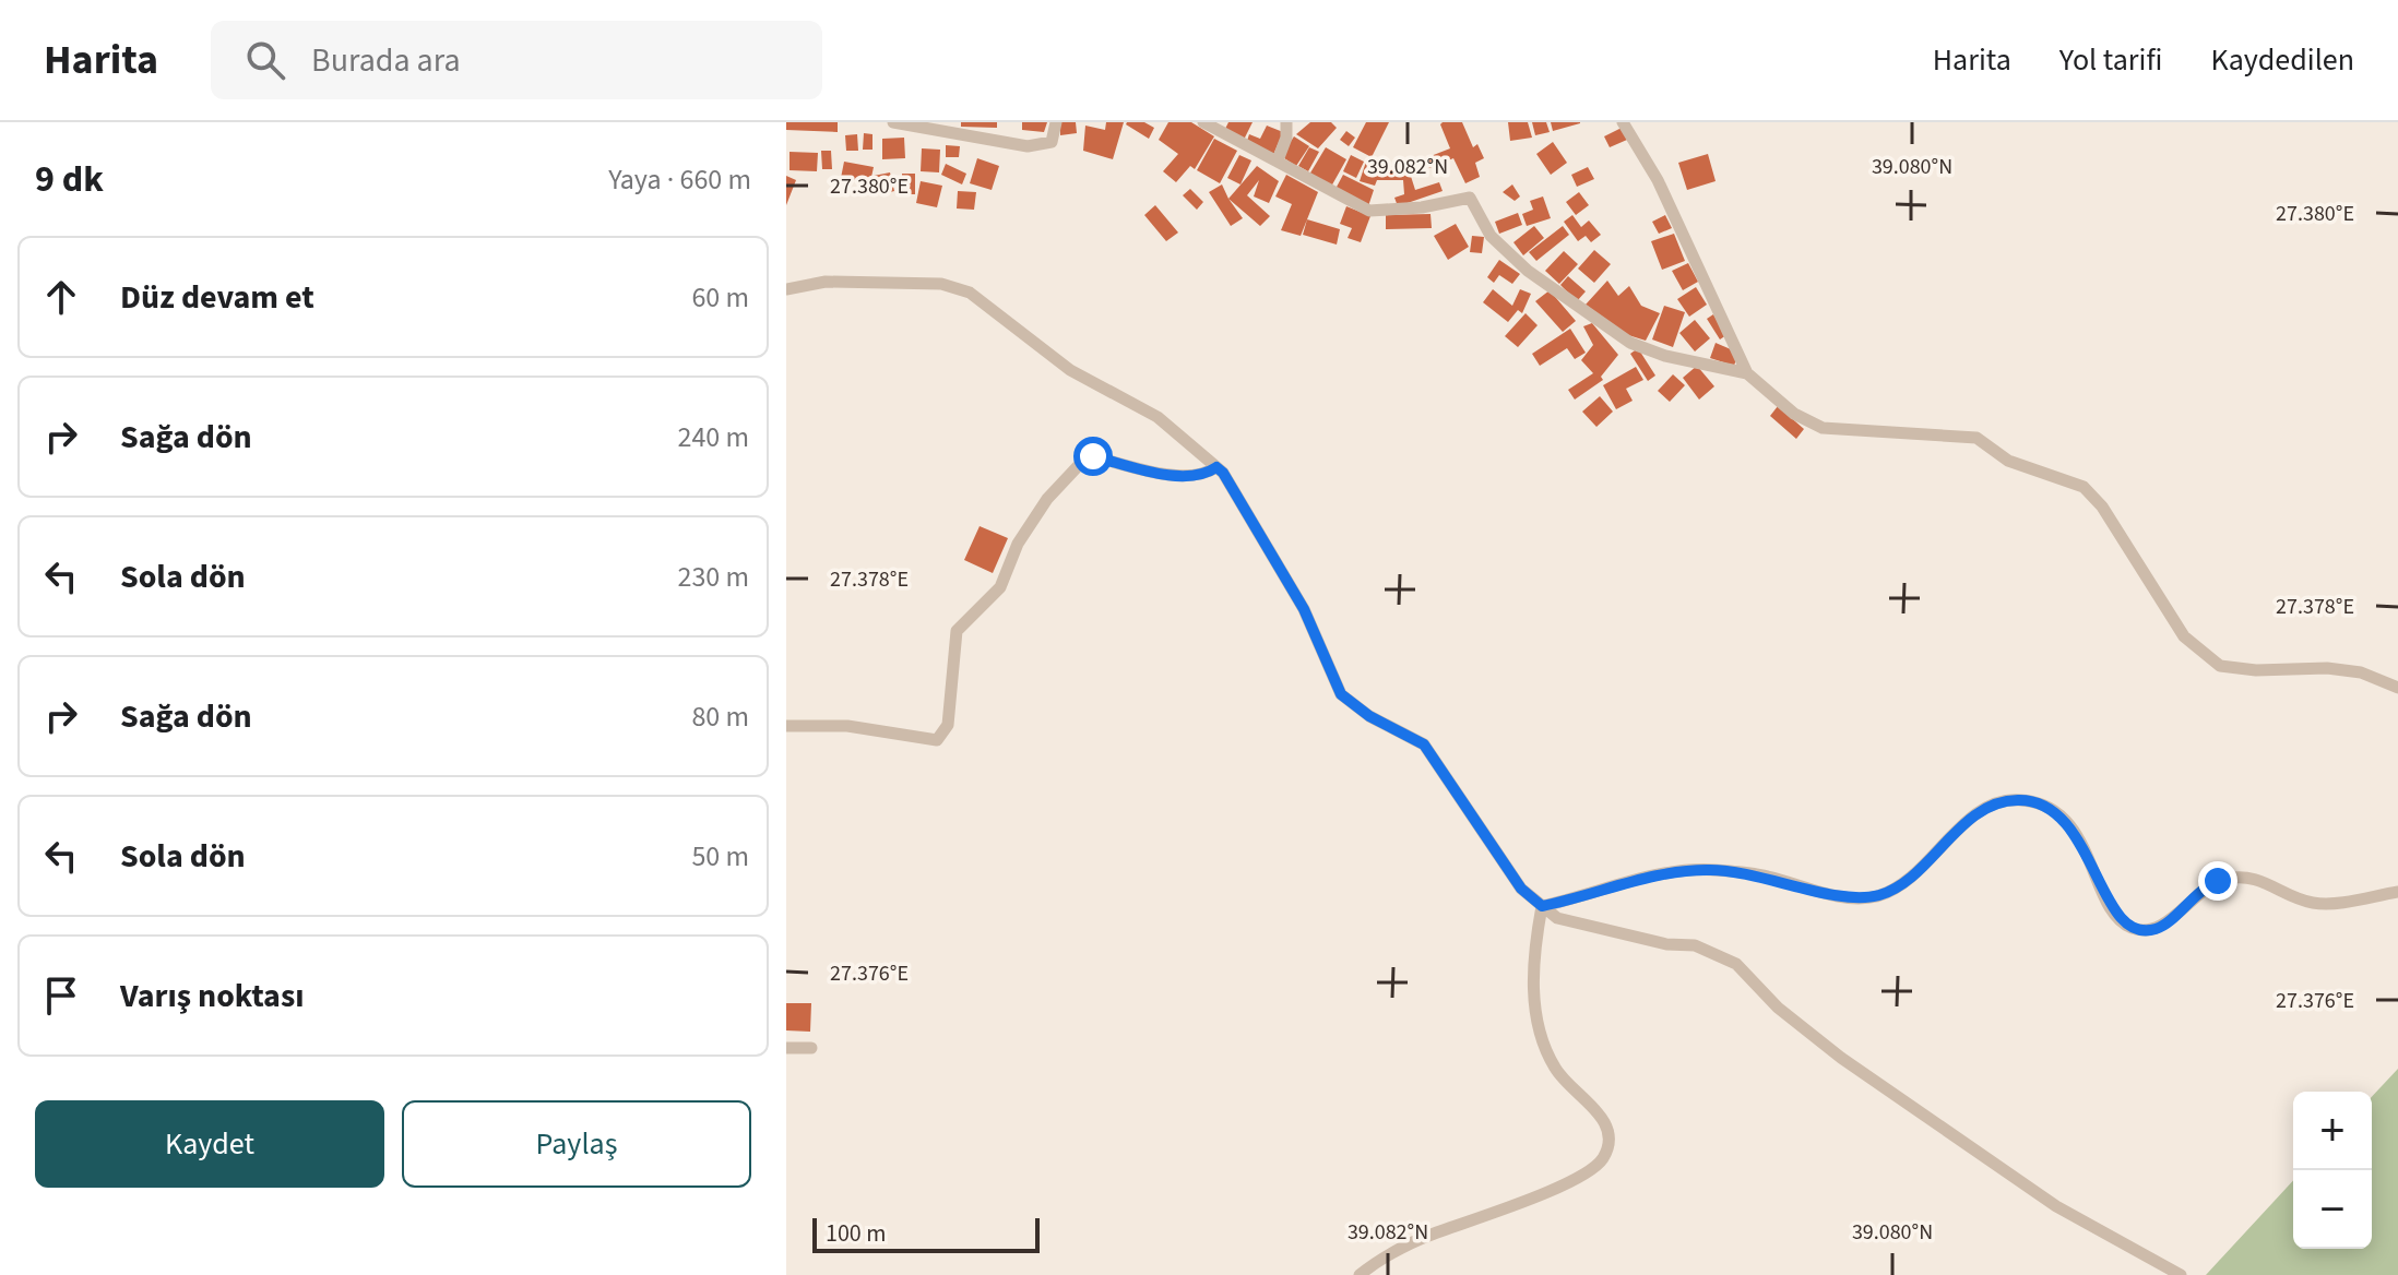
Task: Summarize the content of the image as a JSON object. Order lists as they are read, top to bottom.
{
  "scale_bar": "100 m",
  "page": {
    "header": "Harita",
    "search": "Burada ara",
    "nav": ["Harita", "Yol tarifi", "Kaydedilen"],
    "heading": ["9 dk", "Yaya · 660 m"],
    "list": [
      ["Düz devam et", "60 m"],
      ["Sağa dön", "240 m"],
      ["Sola dön", "230 m"],
      ["Sağa dön", "80 m"],
      ["Sola dön", "50 m"],
      "Varış noktası"
    ],
    "buttons": ["Kaydet", "Paylaş"],
    "map_buttons": ["+", "−"],
    "scale": "100 m"
  },
  "coordinates": [
    "39.082°N",
    "39.080°N",
    "27.380°E",
    "27.378°E",
    "27.376°E"
  ]
}
